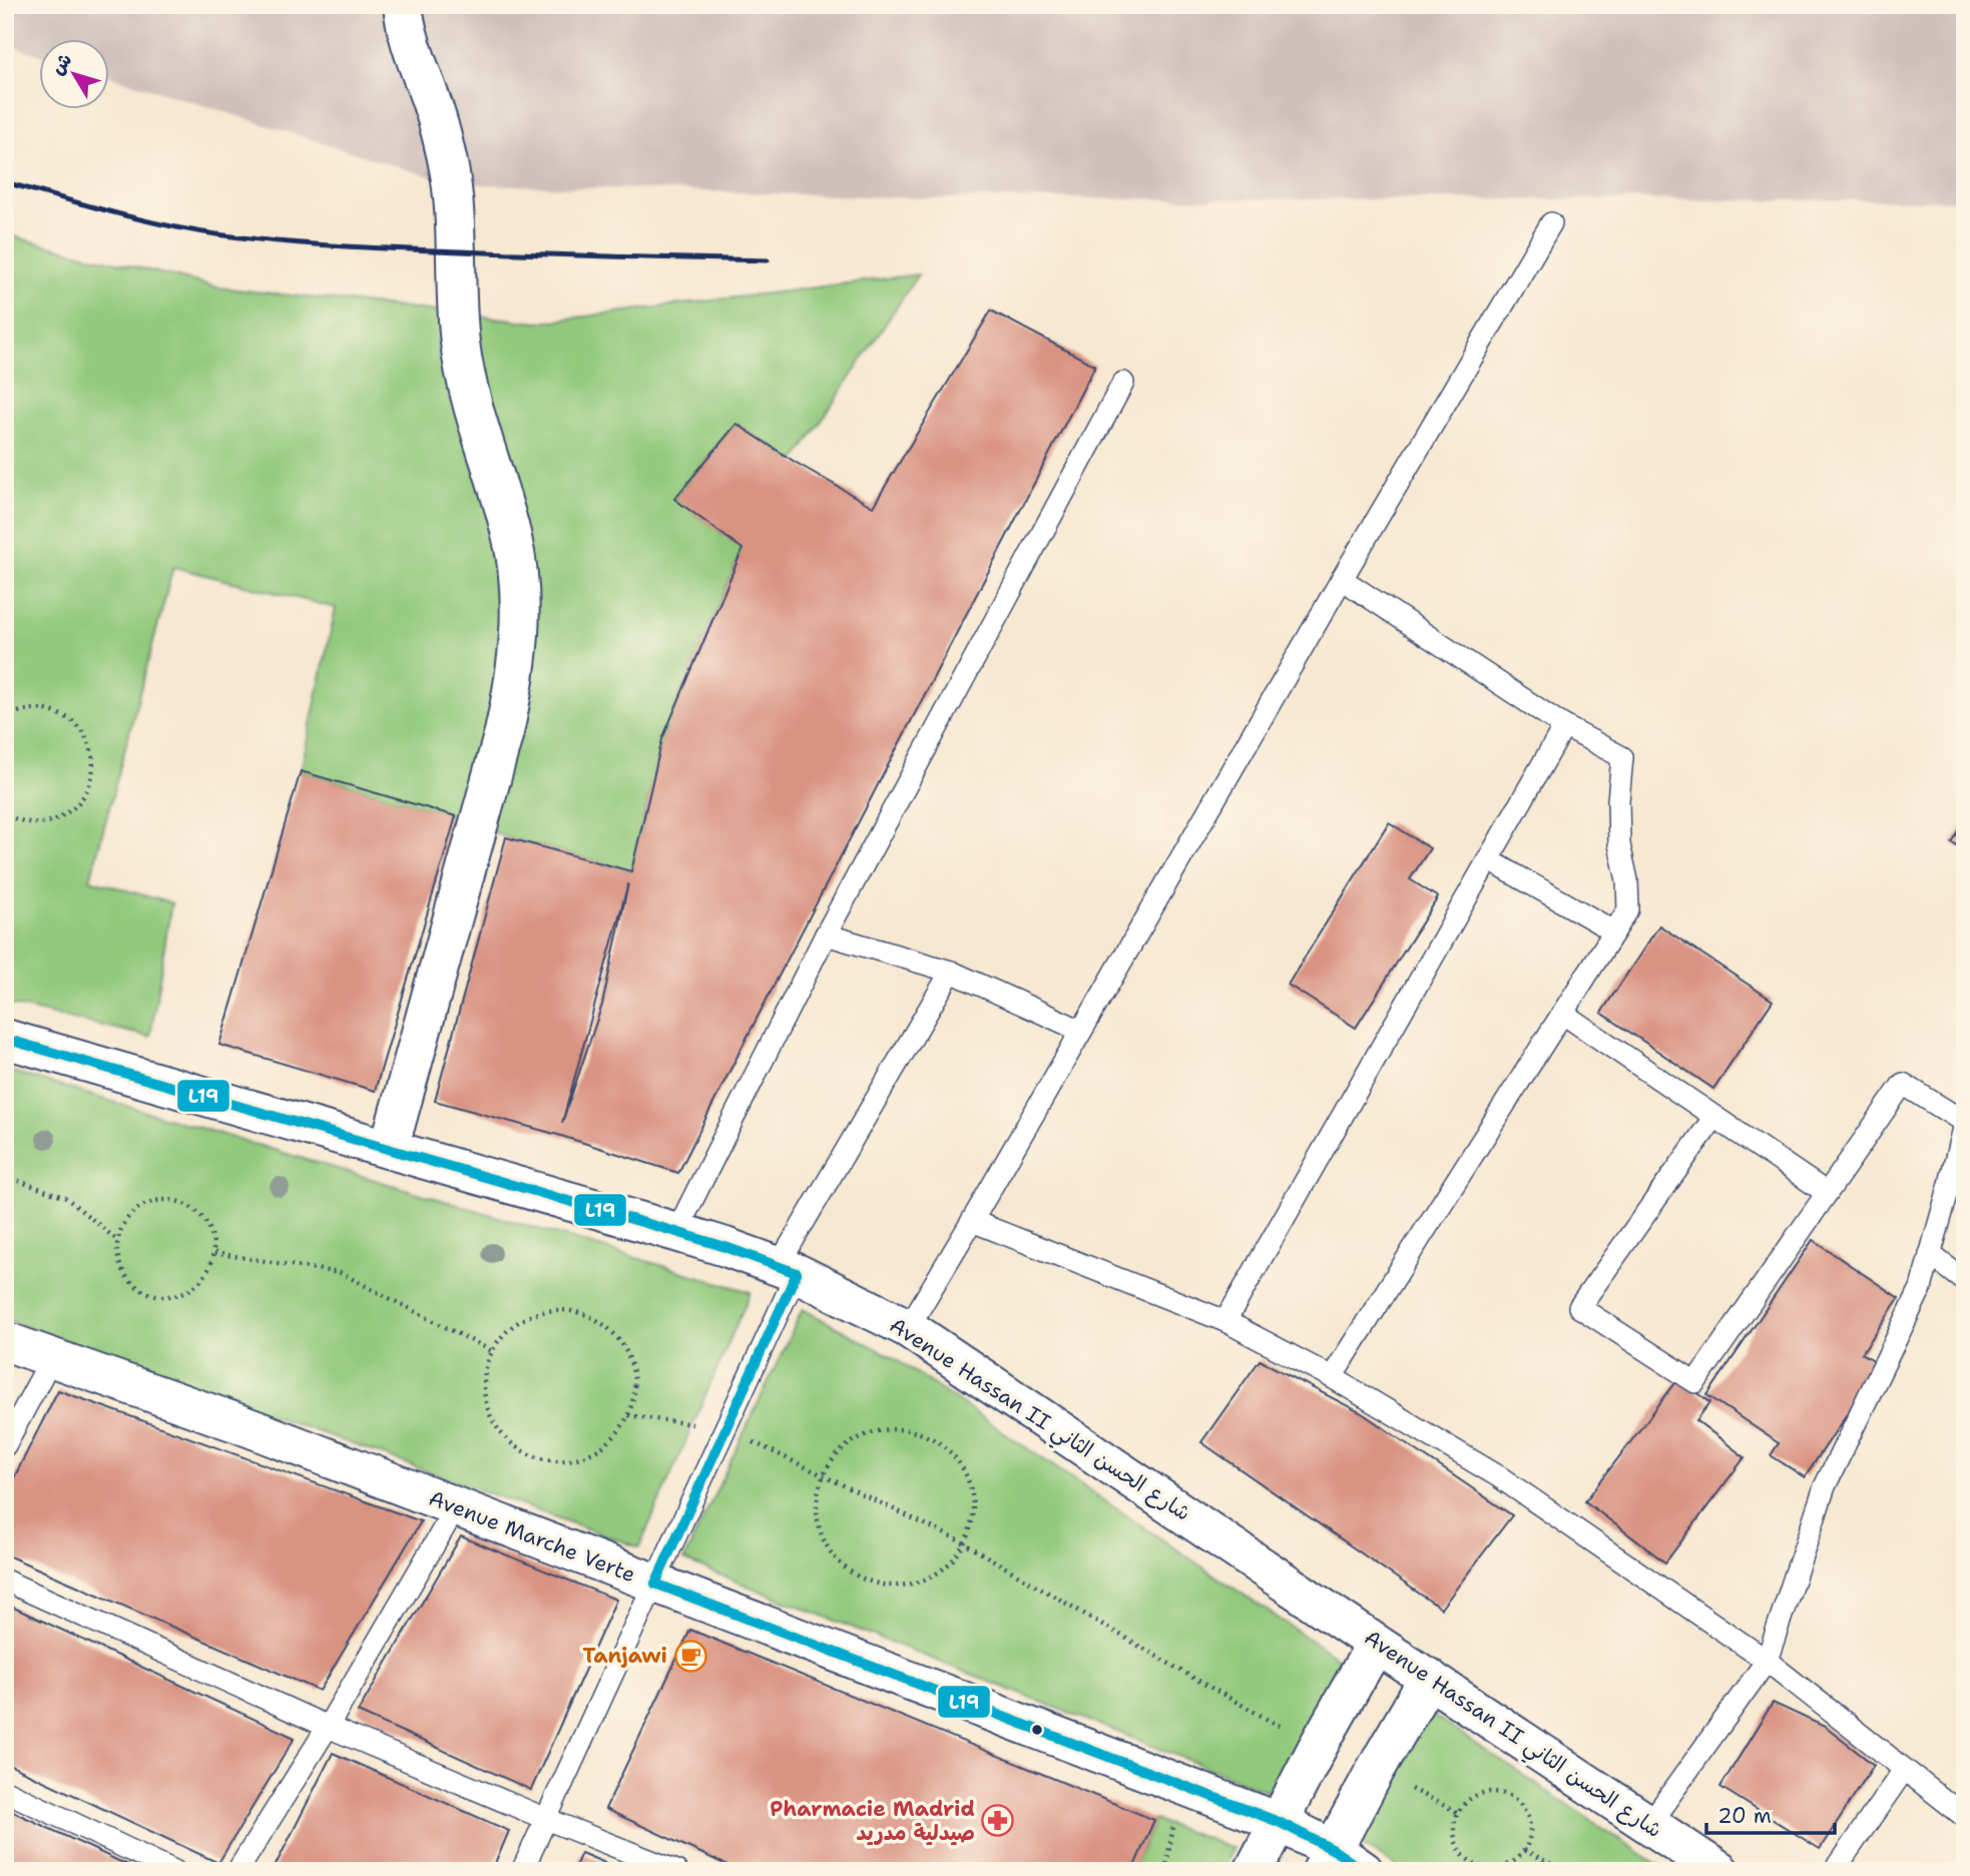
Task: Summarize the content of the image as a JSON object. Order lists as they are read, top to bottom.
{
  "streets": {
    "street": ["Avenue Hassan II شارع الحسن الثاني", "Avenue Marche Verte"]
  },
  "places": {
    "cafe": ["Tanjawi"],
    "pharmacy": ["Pharmacie Madrid صيدلية مدريد"]
  },
  "lines": ["transit line L19"],
  "scale_bar": "20 m",
  "north": "top left"
}
